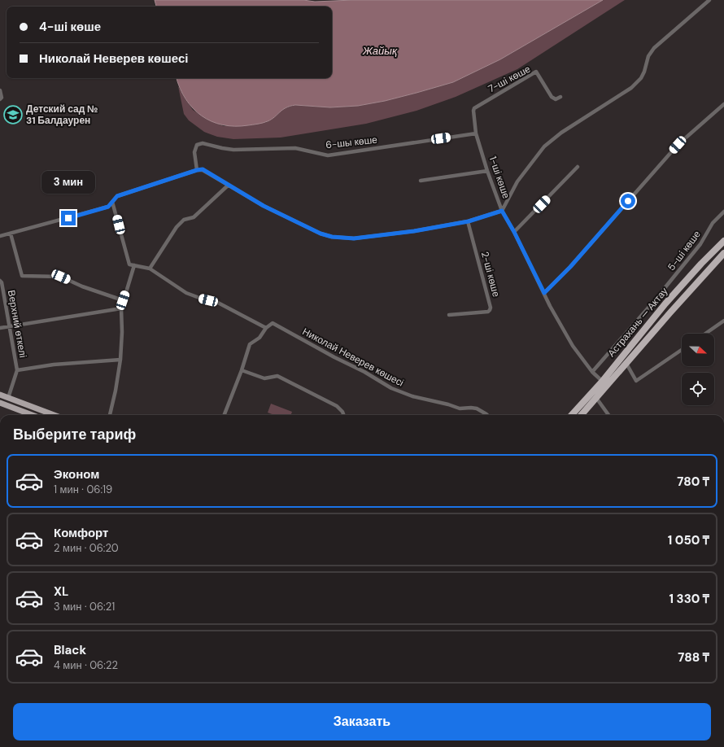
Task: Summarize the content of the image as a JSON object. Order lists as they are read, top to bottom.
{
  "streets": {
    "highway": ["Астрахань — Актау"],
    "street": [
      "7-шi көше",
      "6-шы көше",
      "1-ші көше",
      "5-шi көше",
      "2-ші көше",
      "Верхний өткелі",
      "Николай Неверев көшесі"
    ]
  },
  "crossings": [
    ["7-шi көше", "1-ші көше"],
    ["6-шы көше", "1-ші көше"],
    ["1-ші көше", "5-шi көше"],
    ["1-ші көше", "Астрахань — Актау"]
  ],
  "water": ["Жайық"],
  "places": {
    "school or university": ["Детский сад № 31 Балдаурен"]
  },
  "north": "right",
  "page": {
    "banner": ["4-шi көше", "Николай Неверев көшесі"],
    "bubble": "3 мин",
    "heading": "Выберите тариф",
    "list": [
      {
        "name": "Эконом",
        "note": "1 мин · 06:19",
        "value": "780 ₸"
      },
      {
        "name": "Комфорт",
        "note": "2 мин · 06:20",
        "value": "1 050 ₸"
      },
      {
        "name": "XL",
        "note": "3 мин · 06:21",
        "value": "1 330 ₸"
      },
      {
        "name": "Black",
        "note": "4 мин · 06:22",
        "value": "788 ₸"
      }
    ],
    "buttons": "Заказать"
  }
}
